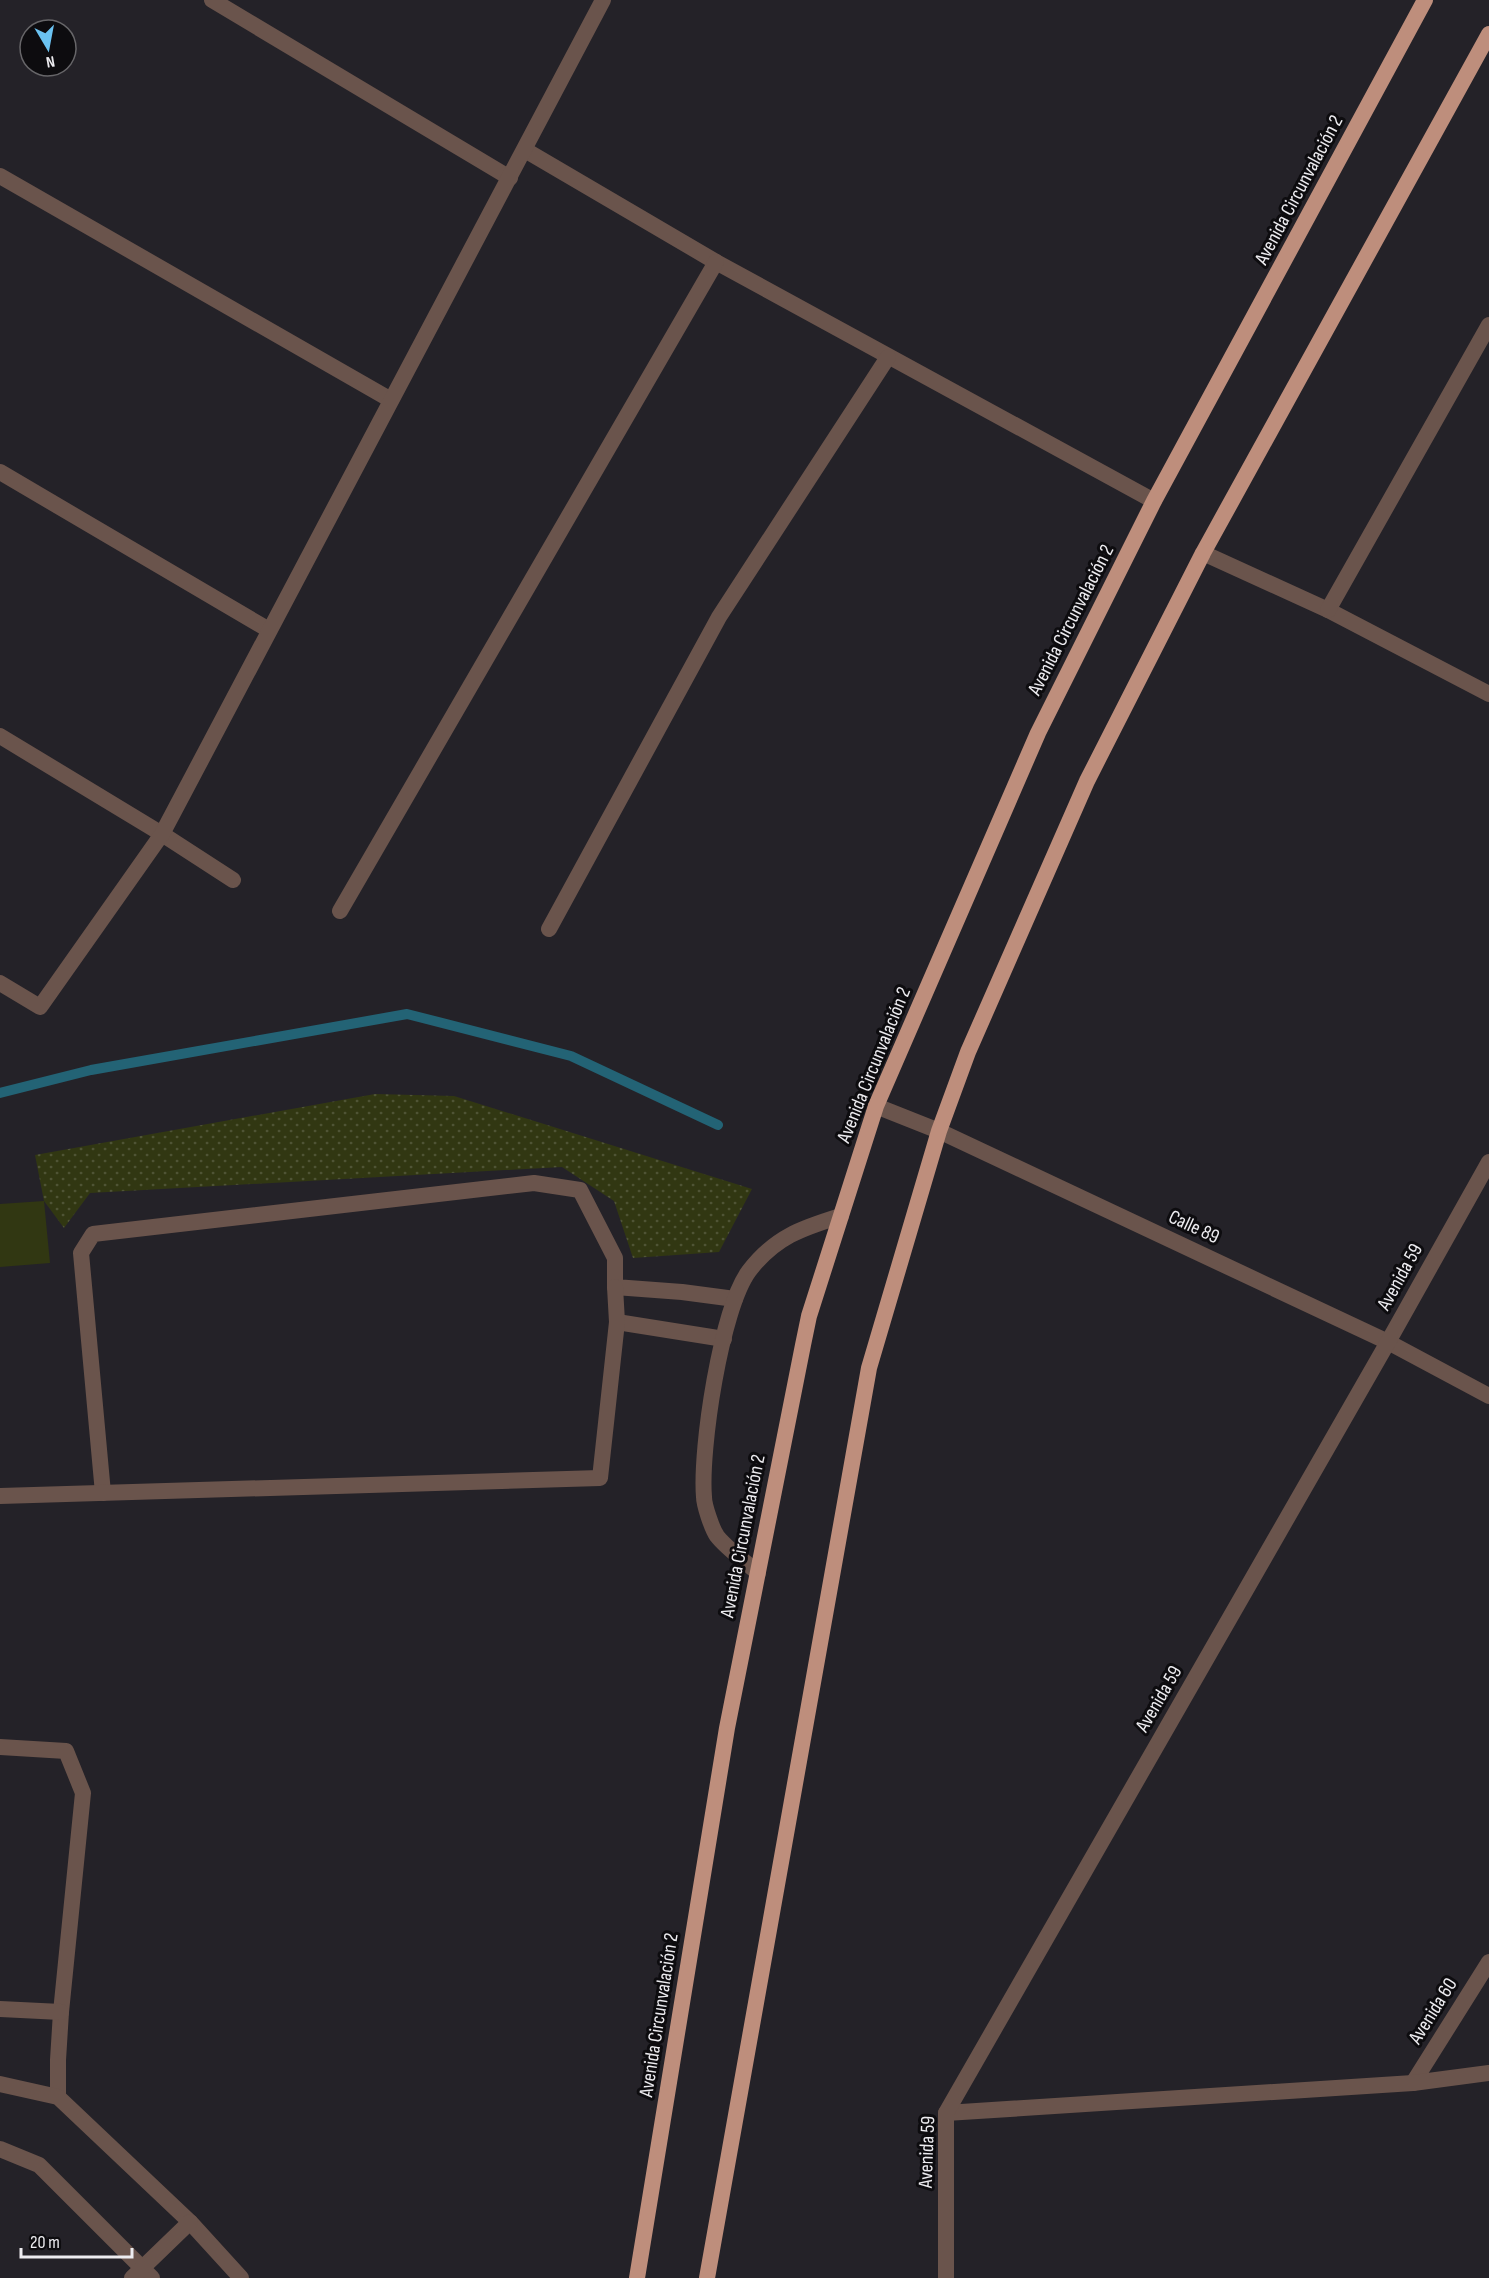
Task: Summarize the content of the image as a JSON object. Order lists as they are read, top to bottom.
{
  "streets": {
    "highway": ["Avenida Circunvalación 2"],
    "street": ["Calle 89", "Avenida 59", "Avenida 60"]
  },
  "crossings": [
    ["Avenida Circunvalación 2", "Calle 89"],
    ["Calle 89", "Avenida 59"]
  ],
  "scale_bar": "20 m",
  "north": "bottom"
}
